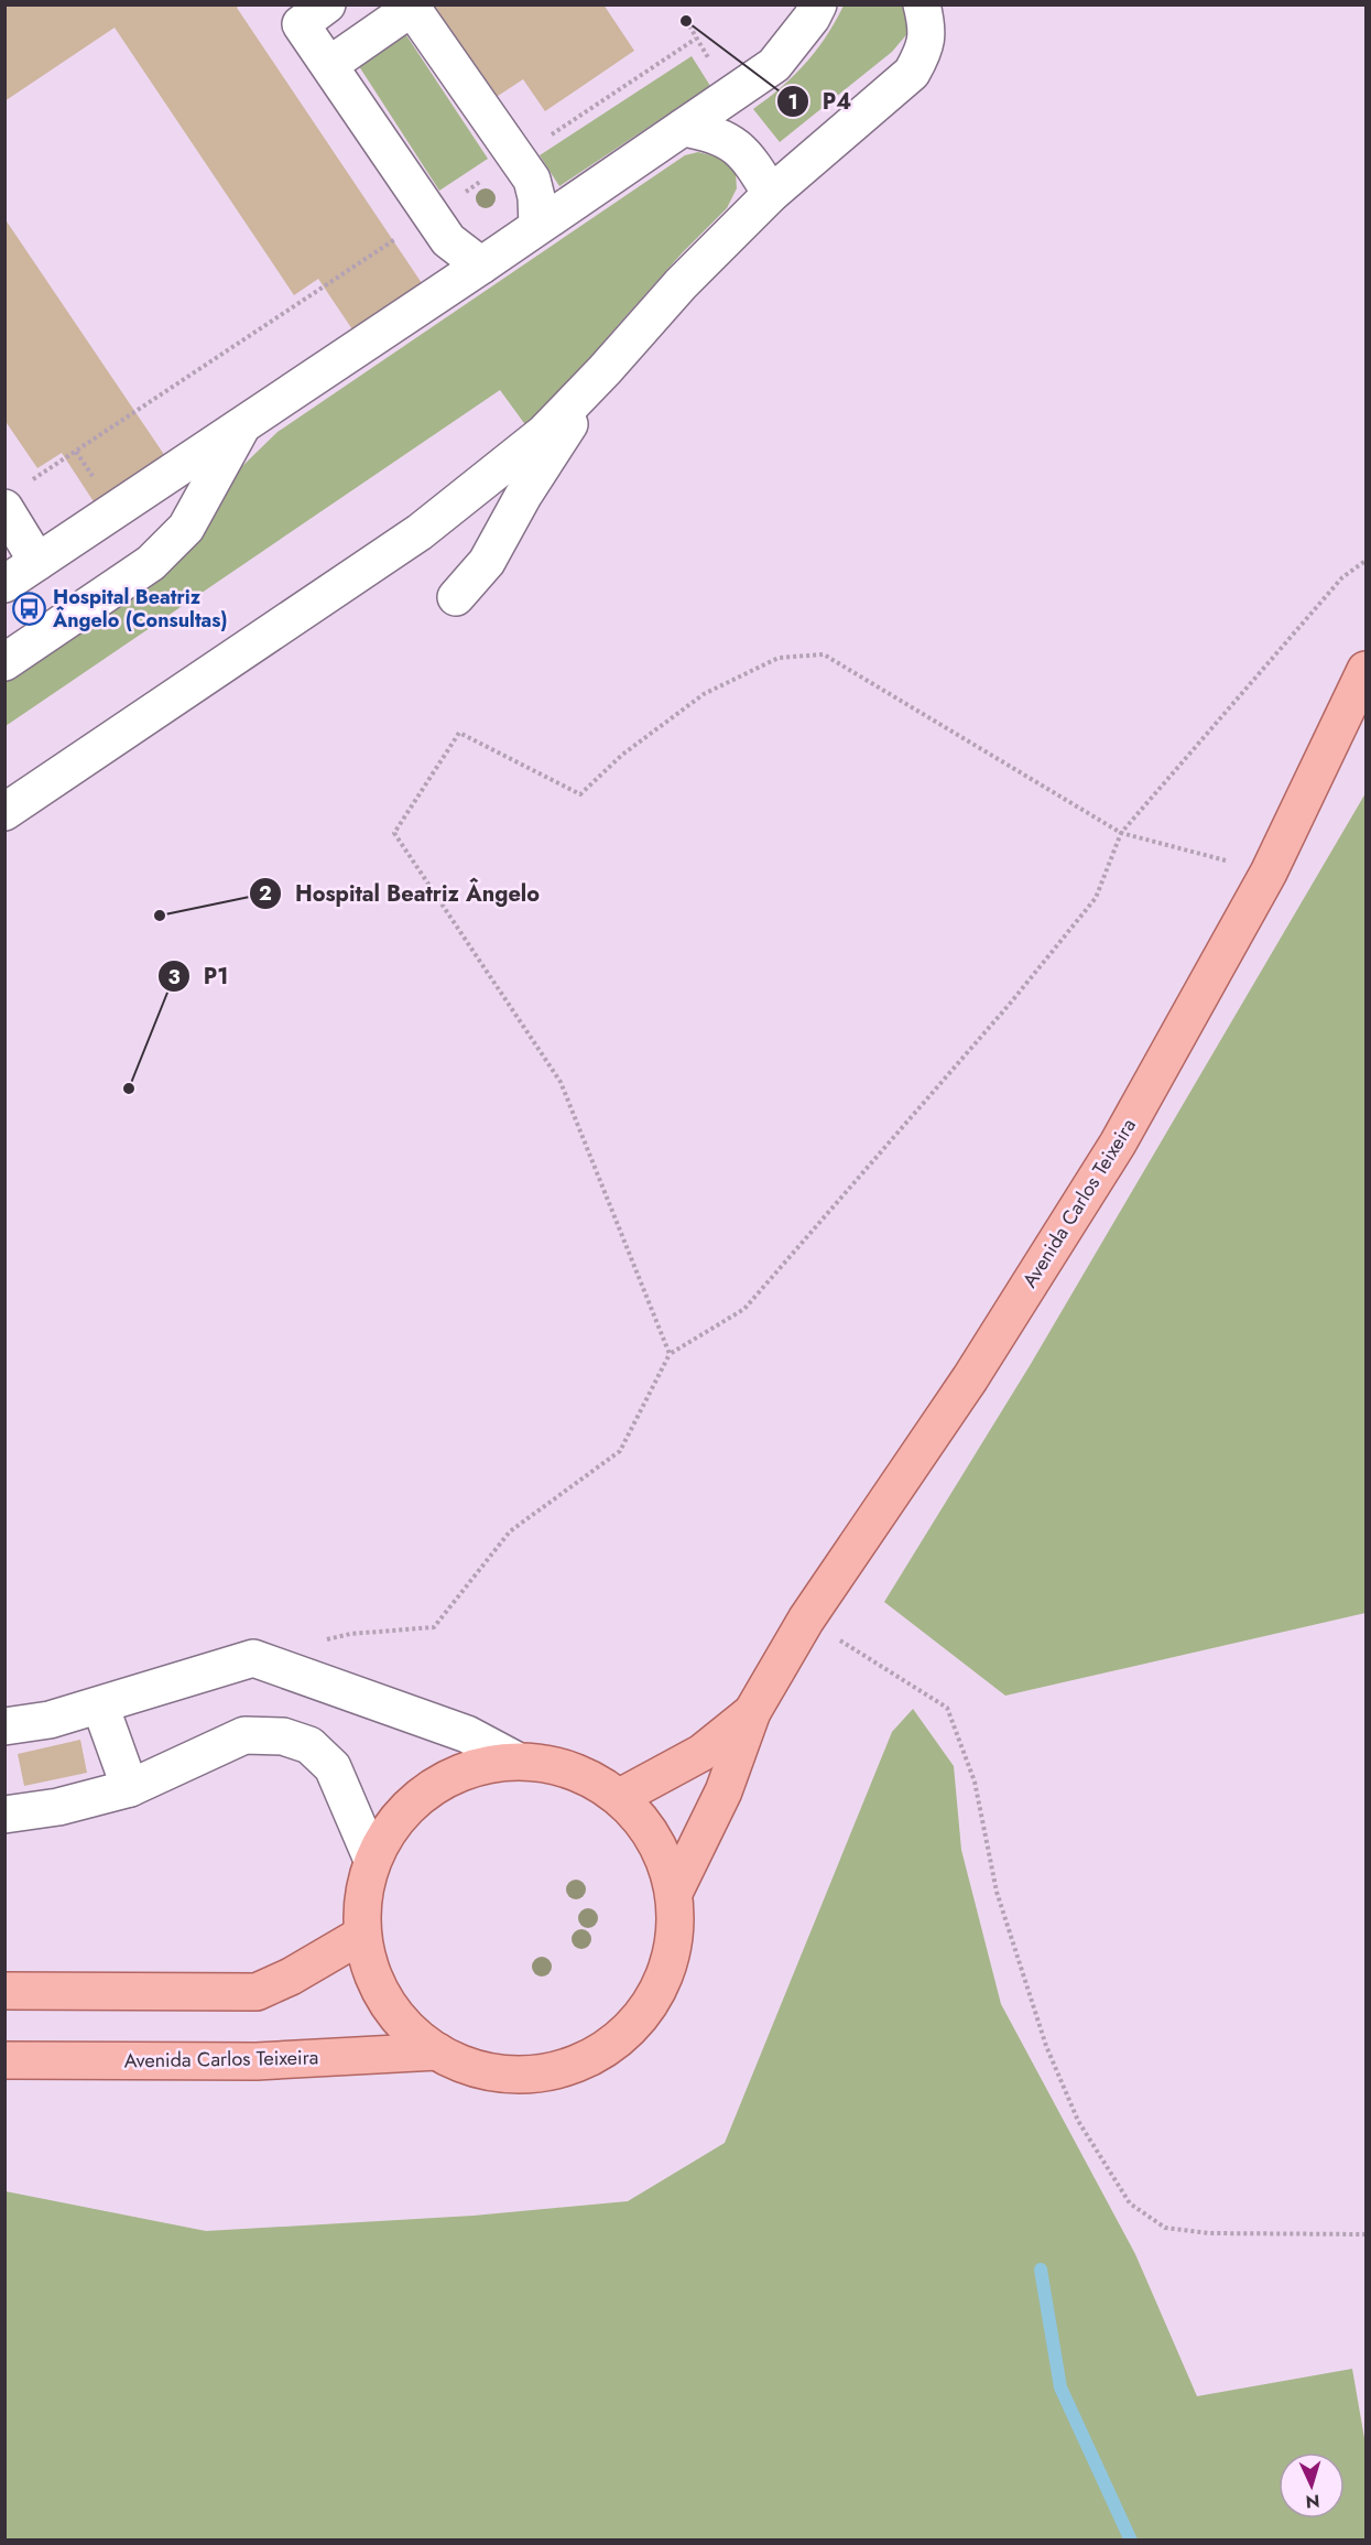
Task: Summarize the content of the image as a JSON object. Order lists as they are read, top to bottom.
{
  "streets": {
    "main road": ["Avenida Carlos Teixeira"]
  },
  "places": {
    "other": ["P4", "Hospital Beatriz Ângelo", "P1"],
    "bus stop": ["Hospital Beatriz Ângelo (Consultas)"]
  },
  "north": "bottom"
}
